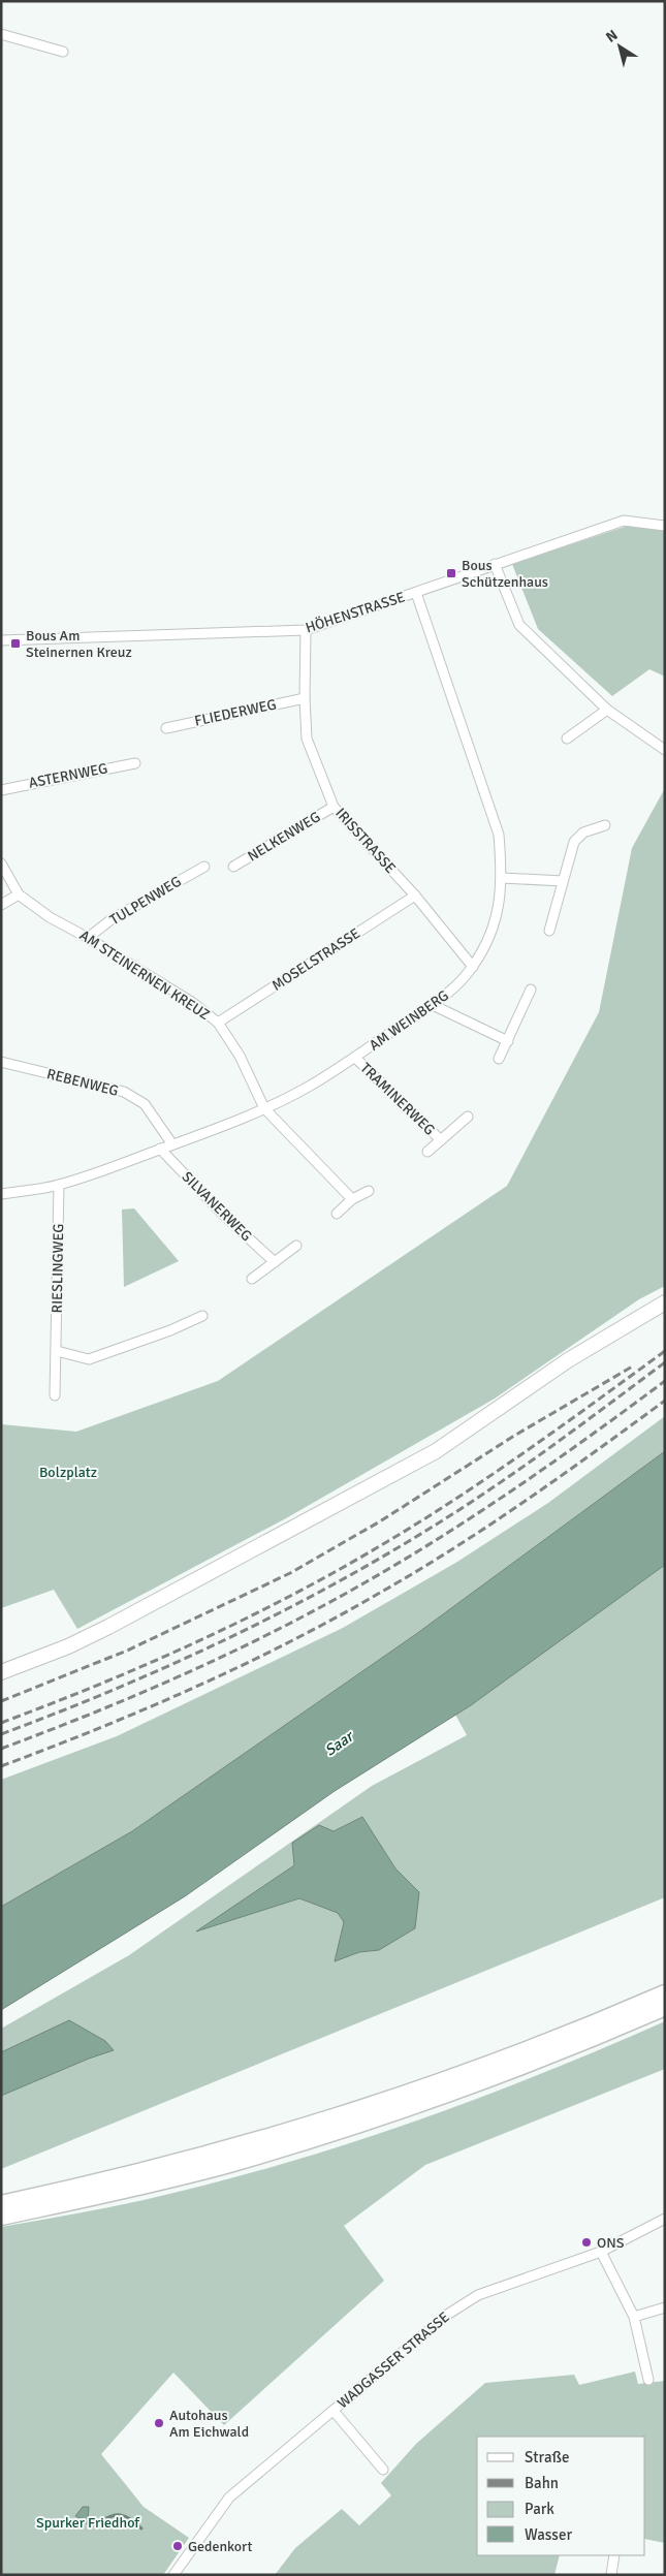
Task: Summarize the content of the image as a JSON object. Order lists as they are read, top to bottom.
{
  "streets": {
    "street": [
      "HÖHENSTRASSE",
      "FLIEDERWEG",
      "ASTERNWEG",
      "NELKENWEG",
      "IRISSTRASSE",
      "TULPENWEG",
      "MOSELSTRASSE",
      "AM STEINERNEN KREUZ",
      "AM WEINBERG",
      "REBENWEG",
      "TRAMINERWEG",
      "SILVANERWEG",
      "RIESLINGWEG",
      "WADGASSER STRASSE"
    ]
  },
  "crossings": [
    ["HÖHENSTRASSE", "IRISSTRASSE"],
    ["HÖHENSTRASSE", "AM WEINBERG"],
    ["FLIEDERWEG", "IRISSTRASSE"],
    ["NELKENWEG", "IRISSTRASSE"],
    ["IRISSTRASSE", "MOSELSTRASSE"],
    ["IRISSTRASSE", "AM WEINBERG"],
    ["TULPENWEG", "AM STEINERNEN KREUZ"],
    ["MOSELSTRASSE", "AM STEINERNEN KREUZ"],
    ["AM STEINERNEN KREUZ", "AM WEINBERG"],
    ["AM WEINBERG", "REBENWEG"],
    ["AM WEINBERG", "TRAMINERWEG"],
    ["AM WEINBERG", "SILVANERWEG"],
    ["AM WEINBERG", "RIESLINGWEG"]
  ],
  "water": ["Saar"],
  "parks": ["Bolzplatz", "Spurker Friedhof"],
  "places": {
    "transit": ["Bous Schützenhaus", "Bous Am Steinernen Kreuz"],
    "other": ["ONS", "Autohaus Am Eichwald", "Gedenkort"]
  },
  "legend": [
    "Straße",
    "Bahn",
    "Park",
    "Wasser"
  ],
  "north": "top left"
}
